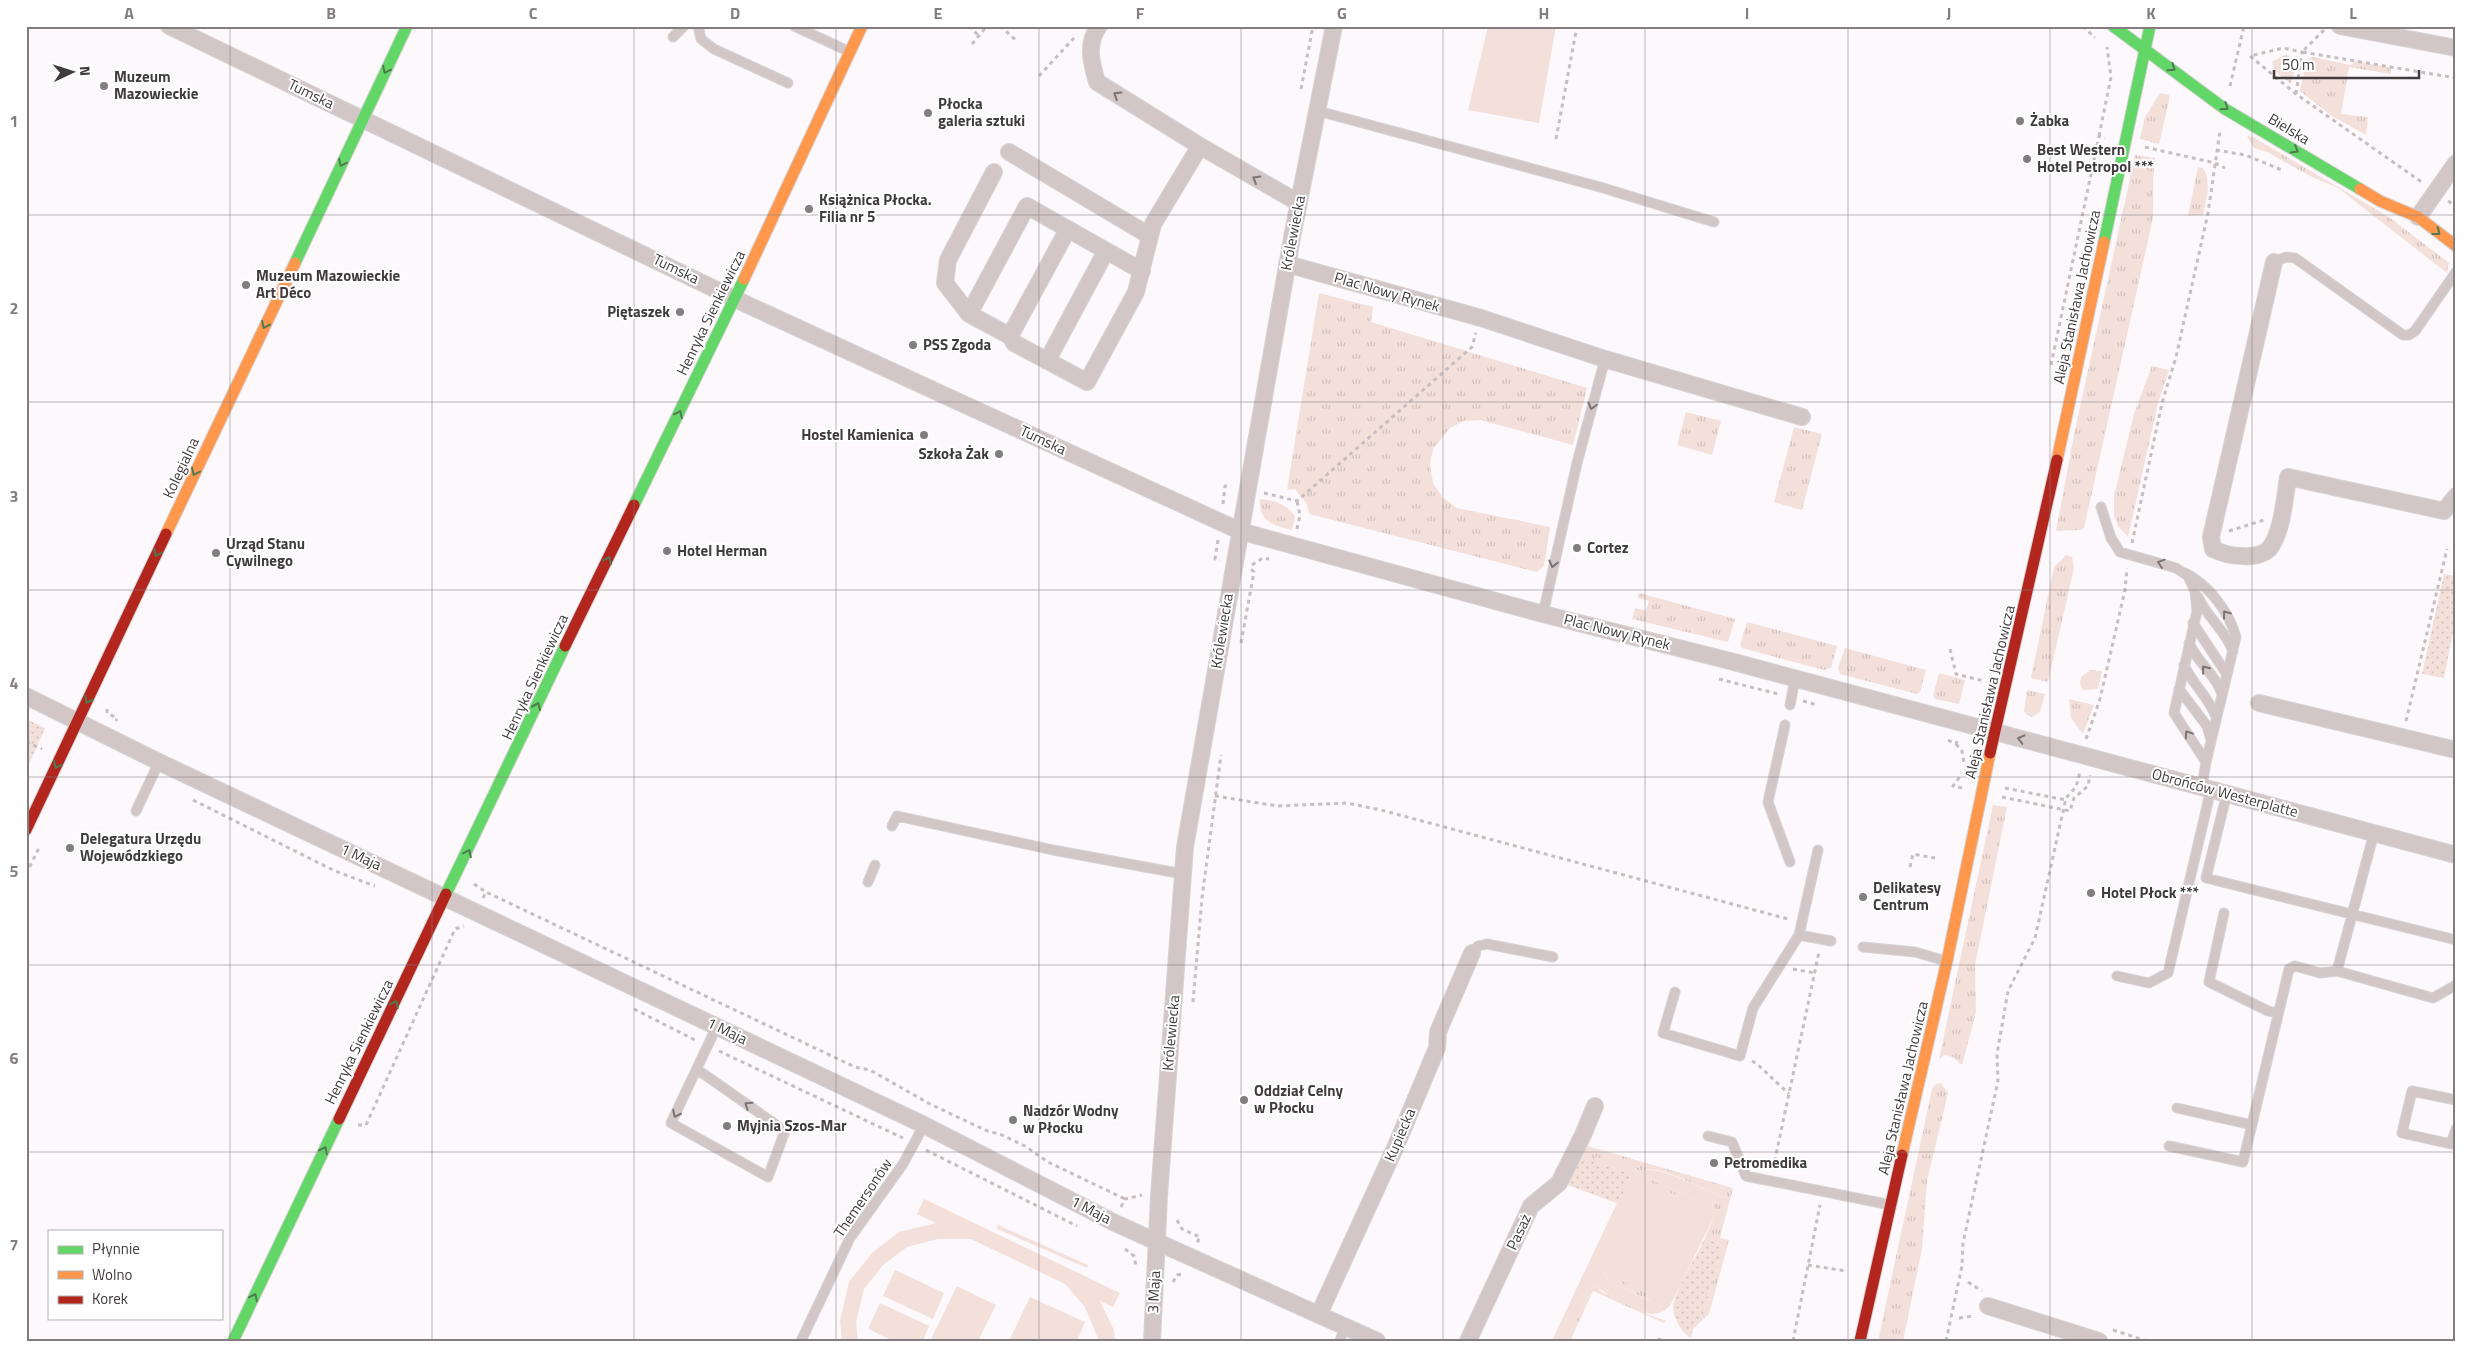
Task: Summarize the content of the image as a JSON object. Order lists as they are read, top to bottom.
{
  "streets": {
    "street": [
      "Tumska",
      "Bielska",
      "Królewiecka",
      "Plac Nowy Rynek",
      "Aleja Stanisława Jachowicza",
      "Henryka Sienkiewicza",
      "Kolegialna",
      "Obrońców Westerplatte",
      "1 Maja",
      "Kupiecka",
      "Pasaż",
      "3 Maja"
    ],
    "lane": ["Themersonów"]
  },
  "crossings": [
    ["Tumska", "Królewiecka"],
    ["Tumska", "Plac Nowy Rynek"],
    ["Tumska", "Henryka Sienkiewicza"],
    ["Tumska", "Kolegialna"],
    ["Bielska", "Aleja Stanisława Jachowicza"],
    ["Królewiecka", "Plac Nowy Rynek"],
    ["Królewiecka", "1 Maja"],
    ["Królewiecka", "3 Maja"],
    ["Plac Nowy Rynek", "Aleja Stanisława Jachowicza"],
    ["Plac Nowy Rynek", "Obrońców Westerplatte"],
    ["Aleja Stanisława Jachowicza", "Obrońców Westerplatte"],
    ["Henryka Sienkiewicza", "1 Maja"],
    ["Kolegialna", "1 Maja"],
    ["1 Maja", "Kupiecka"],
    ["1 Maja", "Themersonów"],
    ["1 Maja", "3 Maja"]
  ],
  "one_way": ["Bielska", "Henryka Sienkiewicza", "Kolegialna"],
  "places": [
    "Muzeum Mazowieckie",
    "Płocka galeria sztuki",
    "Żabka",
    "Best Western Hotel Petropol ***",
    "Książnica Płocka. Filia nr 5",
    "Muzeum Mazowieckie Art Déco",
    "Piętaszek",
    "PSS Zgoda",
    "Hostel Kamienica",
    "Szkoła Żak",
    "Cortez",
    "Hotel Herman",
    "Urząd Stanu Cywilnego",
    "Delegatura Urzędu Wojewódzkiego",
    "Hotel Płock ***",
    "Delikatesy Centrum",
    "Oddział Celny w Płocku",
    "Nadzór Wodny w Płocku",
    "Myjnia Szos-Mar",
    "Petromedika"
  ],
  "legend": ["Płynnie", "Wolno", "Korek"],
  "scale_bar": "50 m",
  "north": "right",
  "grid": {
    "columns": [
      "A",
      "B",
      "C",
      "D",
      "E",
      "F",
      "G",
      "H",
      "I",
      "J",
      "K",
      "L"
    ],
    "rows": [
      "1",
      "2",
      "3",
      "4",
      "5",
      "6",
      "7"
    ]
  }
}
